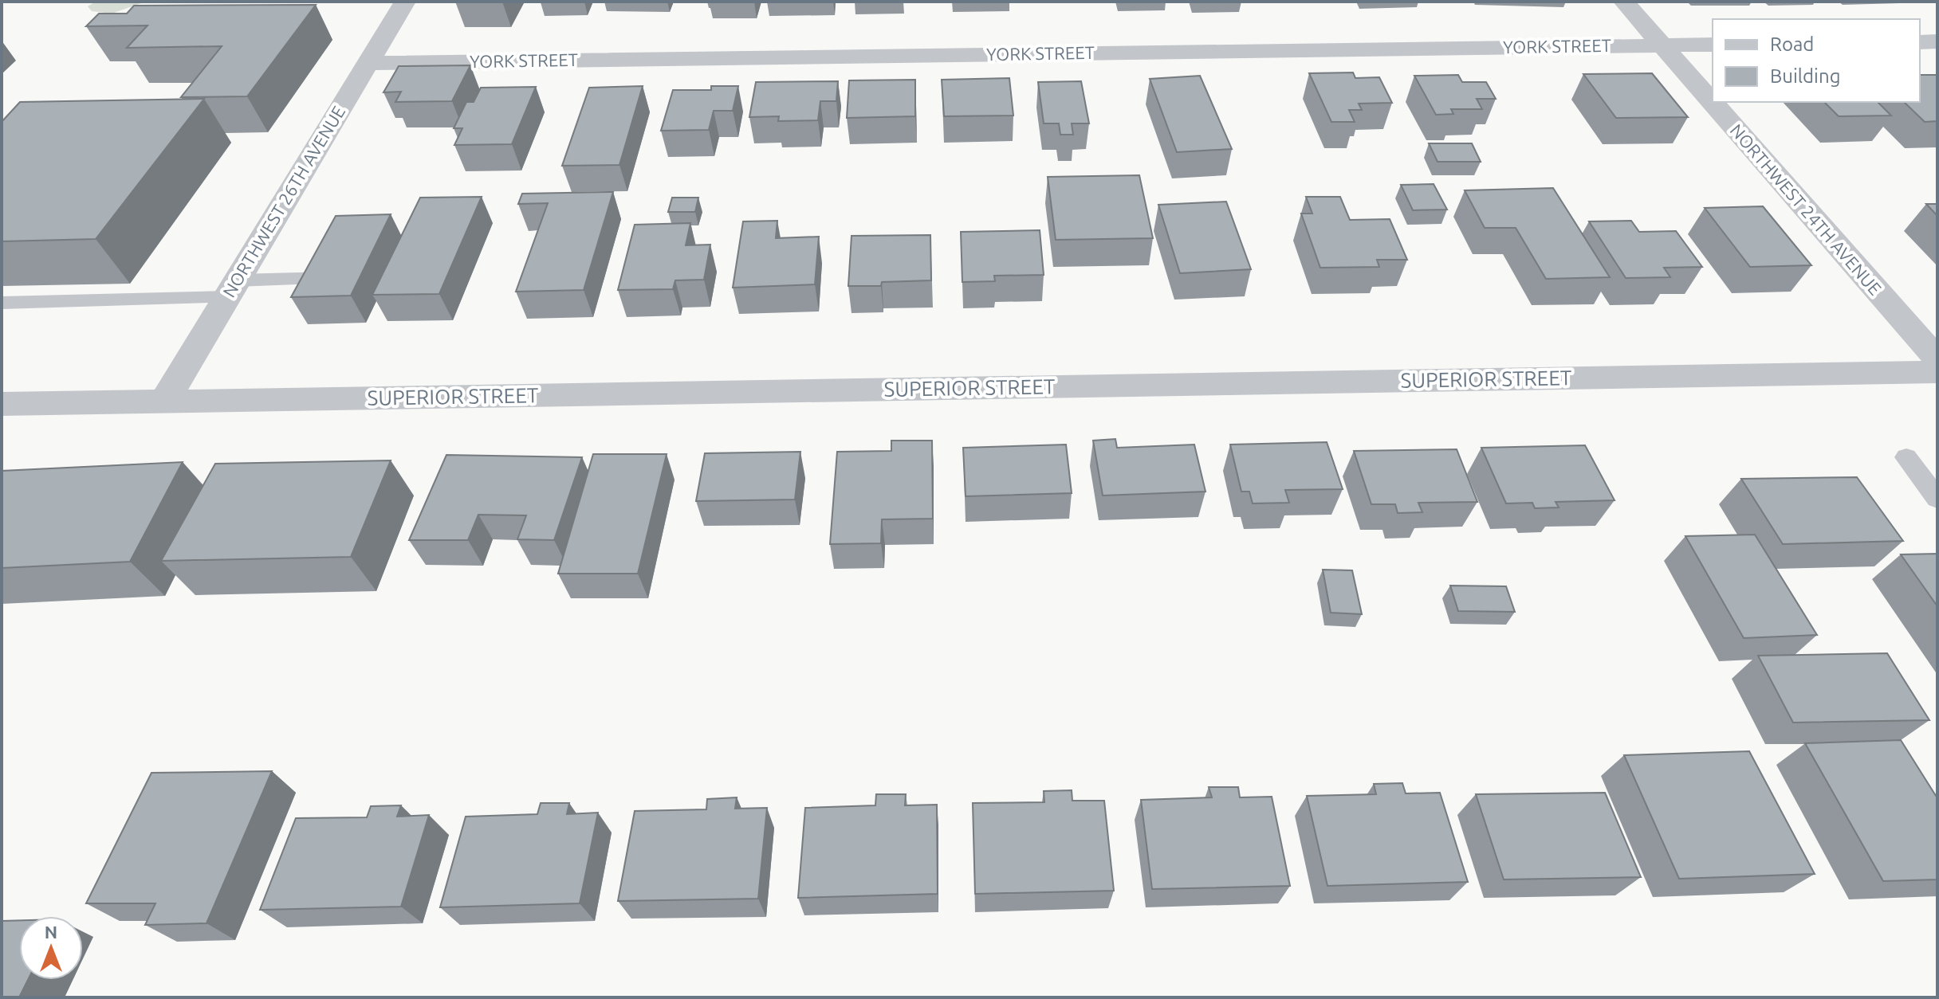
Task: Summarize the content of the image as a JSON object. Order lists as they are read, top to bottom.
{
  "streets": {
    "street": [
      "YORK STREET",
      "NORTHWEST 26TH AVENUE",
      "NORTHWEST 24TH AVENUE",
      "SUPERIOR STREET"
    ]
  },
  "crossings": [
    ["YORK STREET", "NORTHWEST 26TH AVENUE"],
    ["YORK STREET", "NORTHWEST 24TH AVENUE"],
    ["NORTHWEST 26TH AVENUE", "SUPERIOR STREET"]
  ],
  "legend": ["Road", "Building"],
  "north": "top"
}
